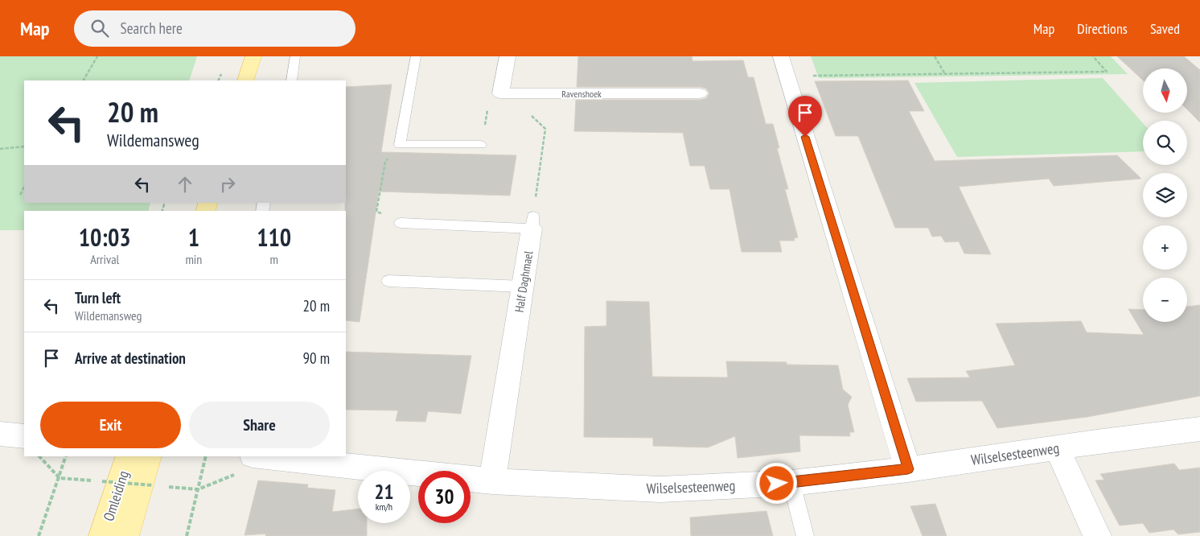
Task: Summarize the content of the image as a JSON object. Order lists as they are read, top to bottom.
{
  "streets": {
    "main road": ["Omleiding"],
    "street": ["Ravenshoek", "Half Daghmael", "Wilselsesteenweg"]
  },
  "crossings": [
    ["Half Daghmael", "Wilselsesteenweg"]
  ],
  "north": "bottom",
  "page": {
    "header": "Map",
    "search": "Search here",
    "nav": ["Map", "Directions", "Saved"],
    "map_buttons": ["+", "−"],
    "turn": ["20 m", "Wildemansweg"],
    "eta": [
      "10:03",
      "Arrival",
      "1",
      "min",
      "110",
      "m"
    ],
    "list": [
      {
        "name": "Turn left",
        "note": "Wildemansweg",
        "value": "20 m"
      },
      {
        "name": "Arrive at destination",
        "value": "90 m"
      }
    ],
    "buttons": ["Exit", "Share"],
    "speed": "21 km/h",
    "limit": "30"
  }
}
